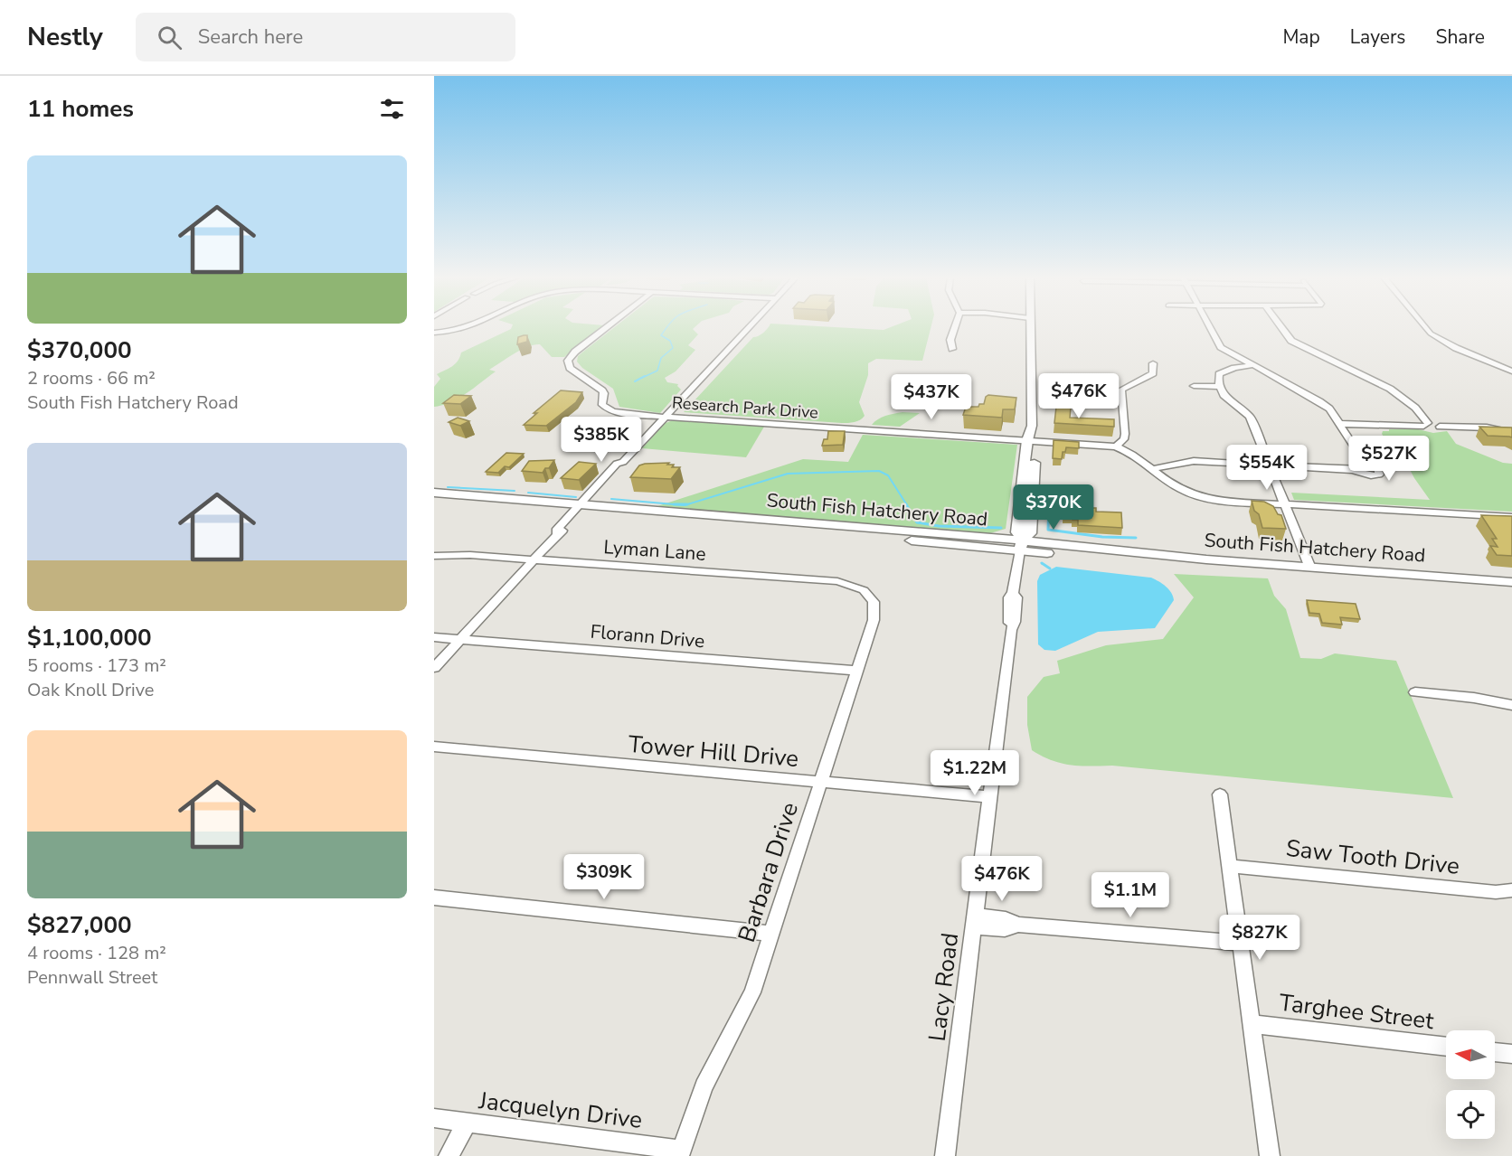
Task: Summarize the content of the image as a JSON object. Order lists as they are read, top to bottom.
{
  "streets": {
    "main road": ["South Fish Hatchery Road", "Lacy Road"],
    "street": [
      "Research Park Drive",
      "Lyman Lane",
      "Florann Drive",
      "Tower Hill Drive",
      "Saw Tooth Drive",
      "Barbara Drive",
      "Targhee Street",
      "Jacquelyn Drive"
    ]
  },
  "crossings": [
    ["Research Park Drive", "Lacy Road"],
    ["South Fish Hatchery Road", "Lacy Road"],
    ["Lyman Lane", "Barbara Drive"],
    ["Florann Drive", "Barbara Drive"],
    ["Tower Hill Drive", "Barbara Drive"],
    ["Tower Hill Drive", "Lacy Road"],
    ["Barbara Drive", "Jacquelyn Drive"]
  ],
  "north": "left",
  "page": {
    "header": "Nestly",
    "search": "Search here",
    "nav": ["Map", "Layers", "Share"],
    "heading": "11 homes",
    "list": [
      {
        "name": "$370,000",
        "note": "2 rooms · 66 m² · South Fish Hatchery Road"
      },
      {
        "name": "$1,100,000",
        "note": "5 rooms · 173 m² · Oak Knoll Drive"
      },
      {
        "name": "$827,000",
        "note": "4 rooms · 128 m² · Pennwall Street"
      }
    ],
    "price": [
      "$476K",
      "$437K",
      "$385K",
      "$527K",
      "$554K",
      "$370K",
      "$1.22M",
      "$309K",
      "$476K",
      "$1.1M",
      "$827K"
    ]
  }
}
